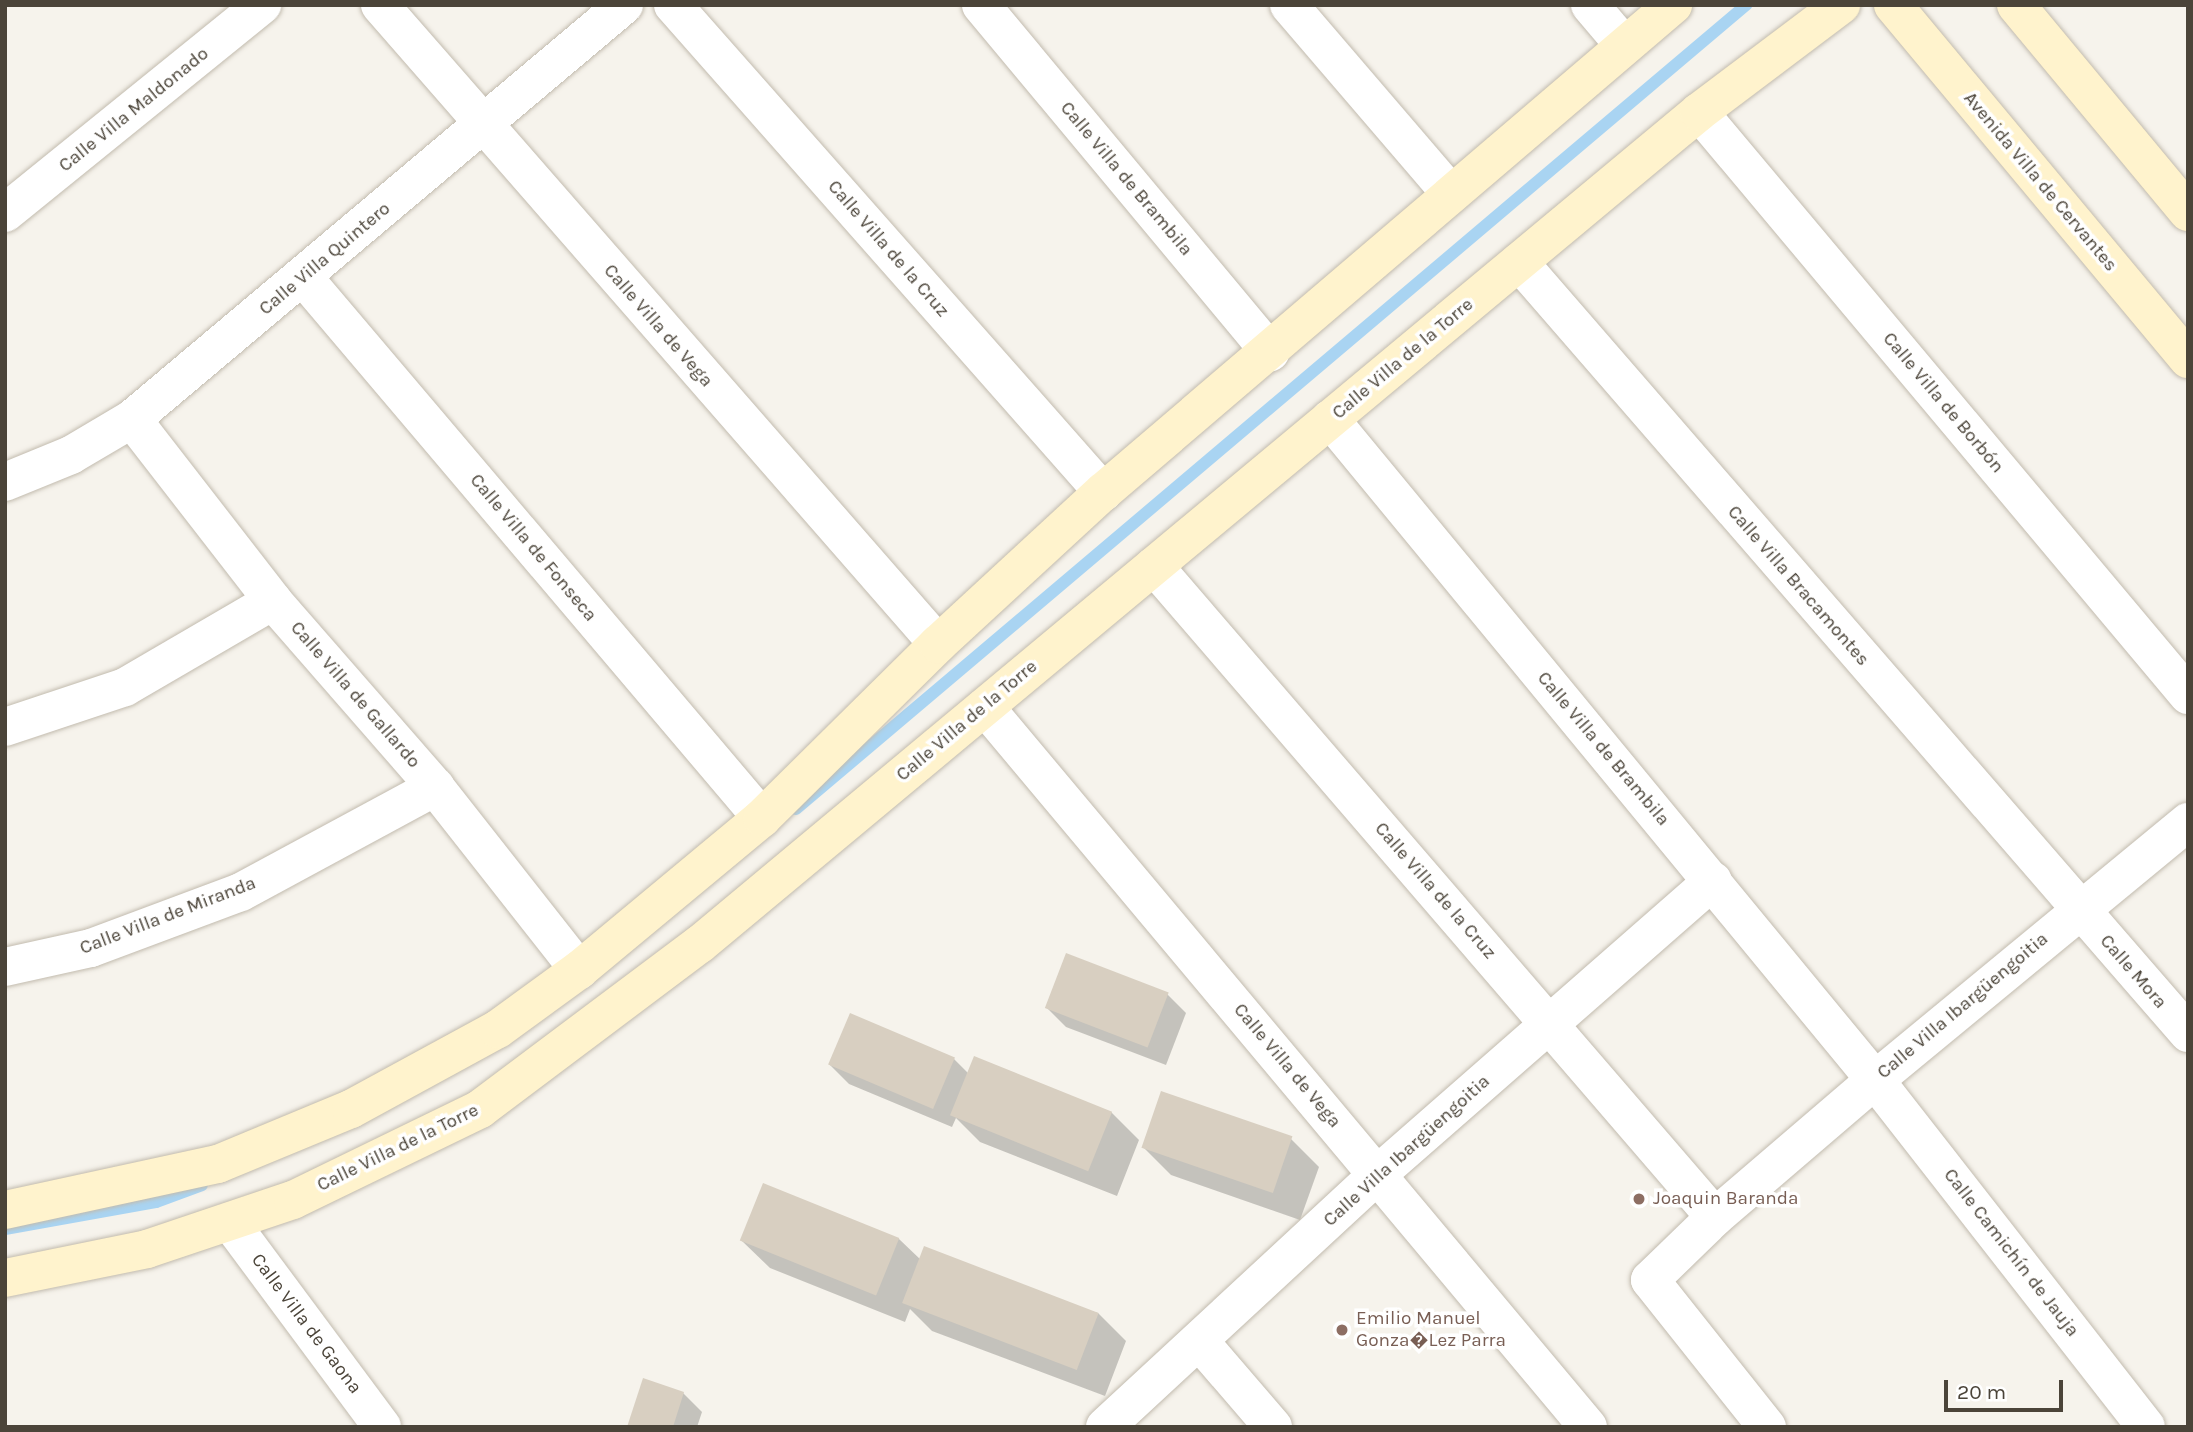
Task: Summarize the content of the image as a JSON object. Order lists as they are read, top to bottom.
{
  "streets": {
    "street": [
      "Calle Villa Maldonado",
      "Calle Villa de Brambila",
      "Avenida Villa de Cervantes",
      "Calle Villa de la Cruz",
      "Calle Villa Quintero",
      "Calle Villa de Vega",
      "Calle Villa de la Torre",
      "Calle Villa de Borbón",
      "Calle Villa de Fonseca",
      "Calle Villa Bracamontes",
      "Calle Villa de Gallardo",
      "Calle Villa de Miranda",
      "Calle Mora",
      "Calle Villa Ibargüengoitia",
      "Calle Camichín de Jauja",
      "Calle Villa de Gaona"
    ]
  },
  "crossings": [
    ["Calle Villa de Brambila", "Calle Villa de la Torre"],
    ["Calle Villa de Brambila", "Calle Villa Ibargüengoitia"],
    ["Calle Villa de Brambila", "Calle Camichín de Jauja"],
    ["Calle Villa de la Cruz", "Calle Villa de la Torre"],
    ["Calle Villa de la Cruz", "Calle Villa Ibargüengoitia"],
    ["Calle Villa Quintero", "Calle Villa de Vega"],
    ["Calle Villa Quintero", "Calle Villa de Fonseca"],
    ["Calle Villa Quintero", "Calle Villa de Gallardo"],
    ["Calle Villa de Vega", "Calle Villa de la Torre"],
    ["Calle Villa de Vega", "Calle Villa Ibargüengoitia"],
    ["Calle Villa de la Torre", "Calle Villa de Borbón"],
    ["Calle Villa de la Torre", "Calle Villa Bracamontes"],
    ["Calle Villa de la Torre", "Calle Villa de Gaona"],
    ["Calle Villa Bracamontes", "Calle Mora"],
    ["Calle Villa Bracamontes", "Calle Villa Ibargüengoitia"],
    ["Calle Villa de Gallardo", "Calle Villa de Miranda"],
    ["Calle Mora", "Calle Villa Ibargüengoitia"],
    ["Calle Villa Ibargüengoitia", "Calle Camichín de Jauja"]
  ],
  "places": ["Joaquin Baranda", "Emilio Manuel Gonza�Lez Parra"],
  "scale_bar": "20 m"
}
